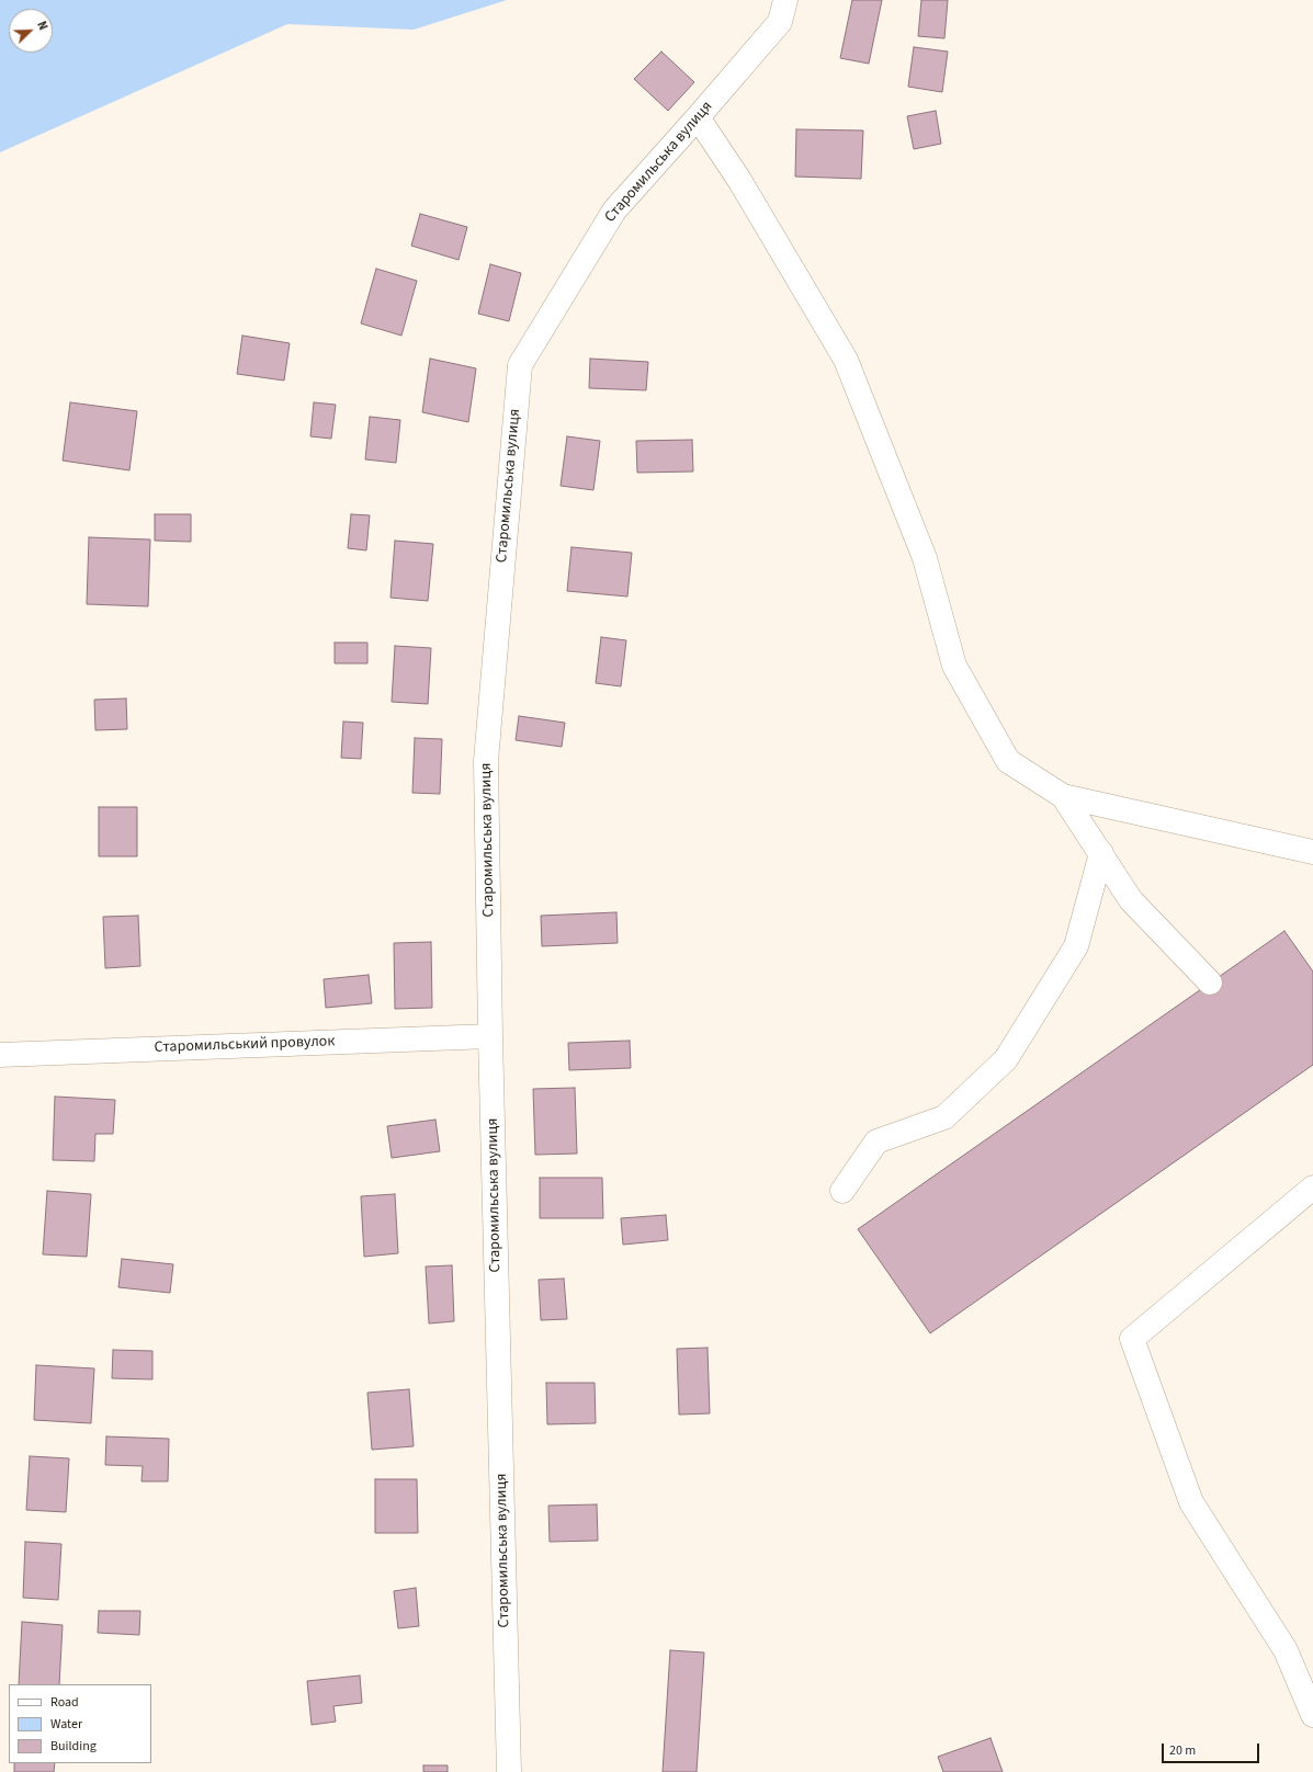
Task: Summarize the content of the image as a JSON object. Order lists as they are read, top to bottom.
{
  "streets": {
    "street": ["Старомильська вулиця", "Старомильський провулок"]
  },
  "crossings": [
    ["Старомильська вулиця", "Старомильський провулок"]
  ],
  "legend": ["Road", "Water", "Building"],
  "scale_bar": "20 m",
  "north": "top right"
}
